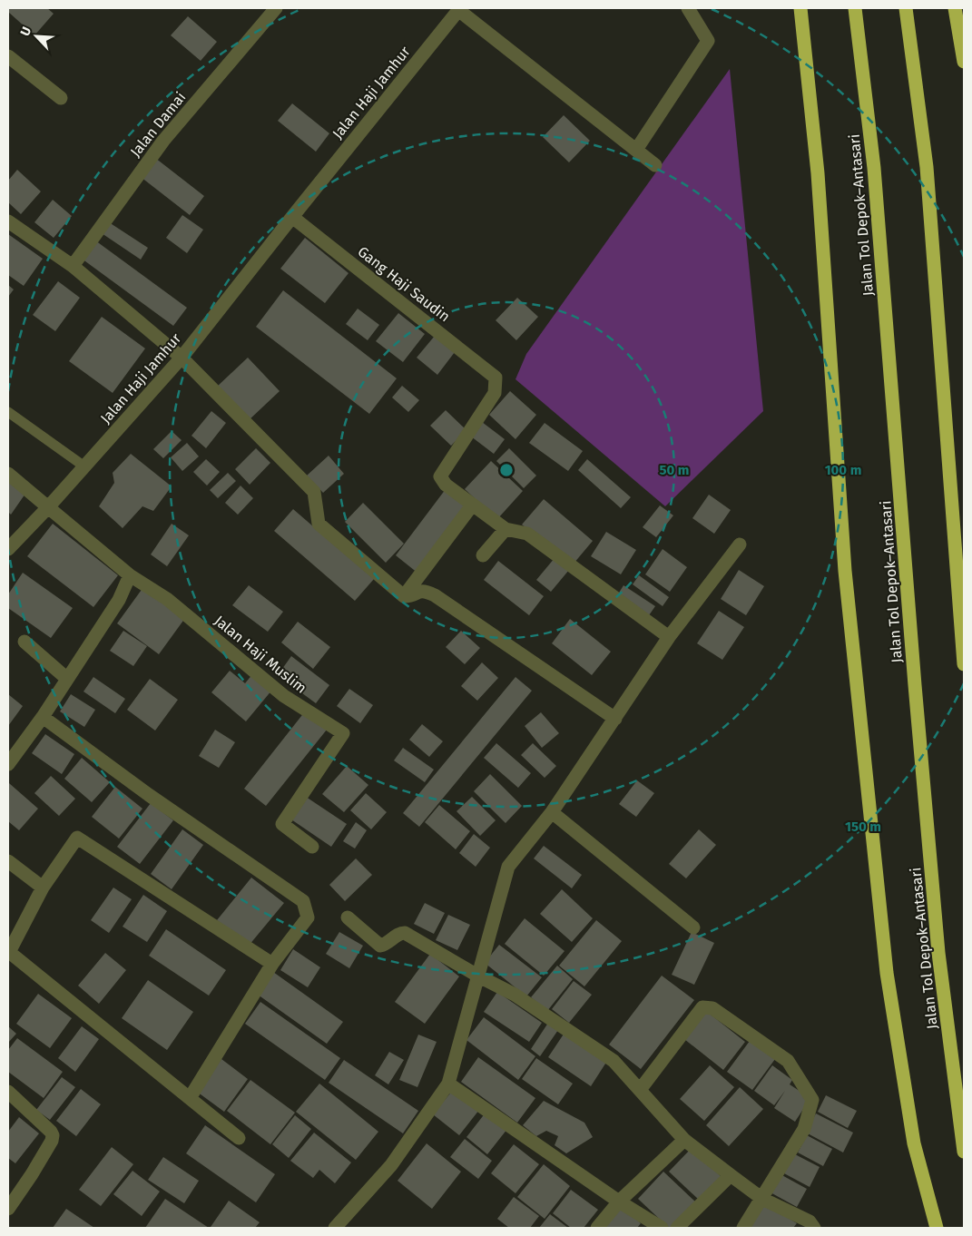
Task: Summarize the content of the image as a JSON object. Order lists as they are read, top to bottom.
{
  "streets": {
    "highway": ["Jalan Tol Depok–Antasari"],
    "street": [
      "Jalan Haji Jamhur",
      "Jalan Damai",
      "Gang Haji Saudin",
      "Jalan Haji Muslim"
    ]
  },
  "crossings": [
    ["Jalan Haji Jamhur", "Gang Haji Saudin"]
  ],
  "north": "top left",
  "rings": ["50 m", "100 m", "150 m"]
}
